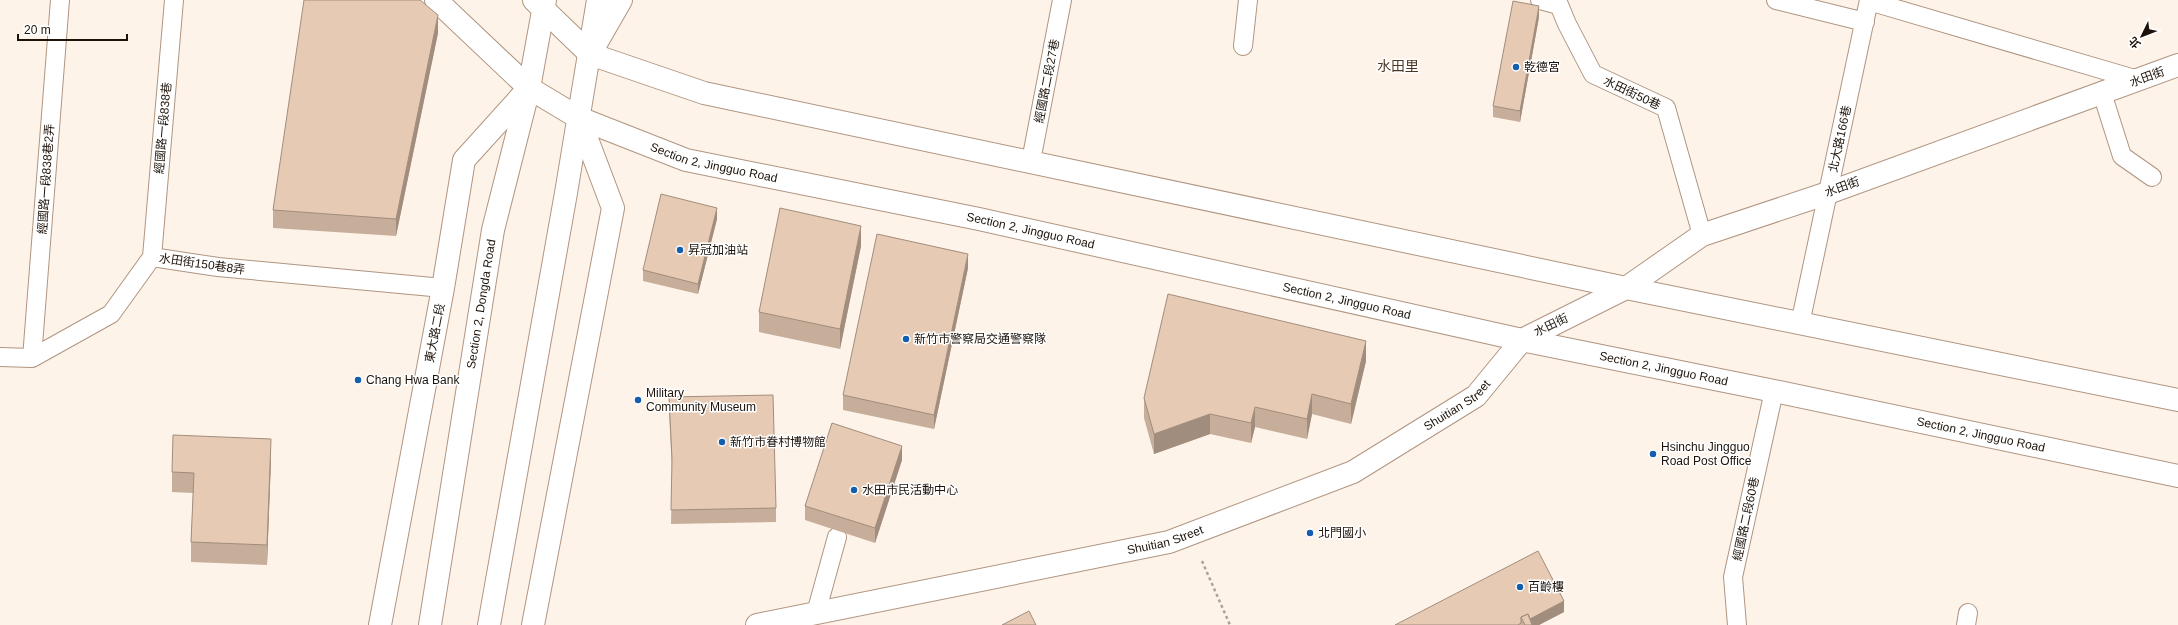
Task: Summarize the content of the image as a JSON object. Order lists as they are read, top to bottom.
{
  "streets": {
    "main road": [
      "水田街",
      "Section 2, Jingguo Road",
      "Section 2, Dongda Road",
      "東大路二段",
      "Shuitian Street"
    ],
    "lane": [
      "經國路二段27巷",
      "水田街50巷",
      "經國路一段838巷",
      "北大路166巷",
      "經國路一段838巷2弄",
      "水田街150巷8弄",
      "經國路二段60巷"
    ]
  },
  "crossings": [
    ["水田街", "水田街50巷"],
    ["水田街", "北大路166巷"],
    ["水田街", "Section 2, Jingguo Road"],
    ["水田街", "Shuitian Street"],
    ["經國路一段838巷", "水田街150巷8弄"],
    ["Section 2, Jingguo Road", "Section 2, Dongda Road"],
    ["Section 2, Jingguo Road", "東大路二段"],
    ["Section 2, Jingguo Road", "Shuitian Street"],
    ["Section 2, Jingguo Road", "經國路二段60巷"],
    ["經國路一段838巷2弄", "水田街150巷8弄"],
    ["水田街150巷8弄", "東大路二段"],
    ["Section 2, Dongda Road", "東大路二段"]
  ],
  "districts": ["水田里"],
  "places": [
    "乾德宮",
    "昇冠加油站",
    "新竹市警察局交通警察隊",
    "Chang Hwa Bank",
    "Military Community Museum",
    "新竹市眷村博物館",
    "Hsinchu Jingguo Road Post Office",
    "水田市民活動中心",
    "北門國小",
    "百齡樓"
  ],
  "scale_bar": "20 m",
  "north": "bottom left"
}
